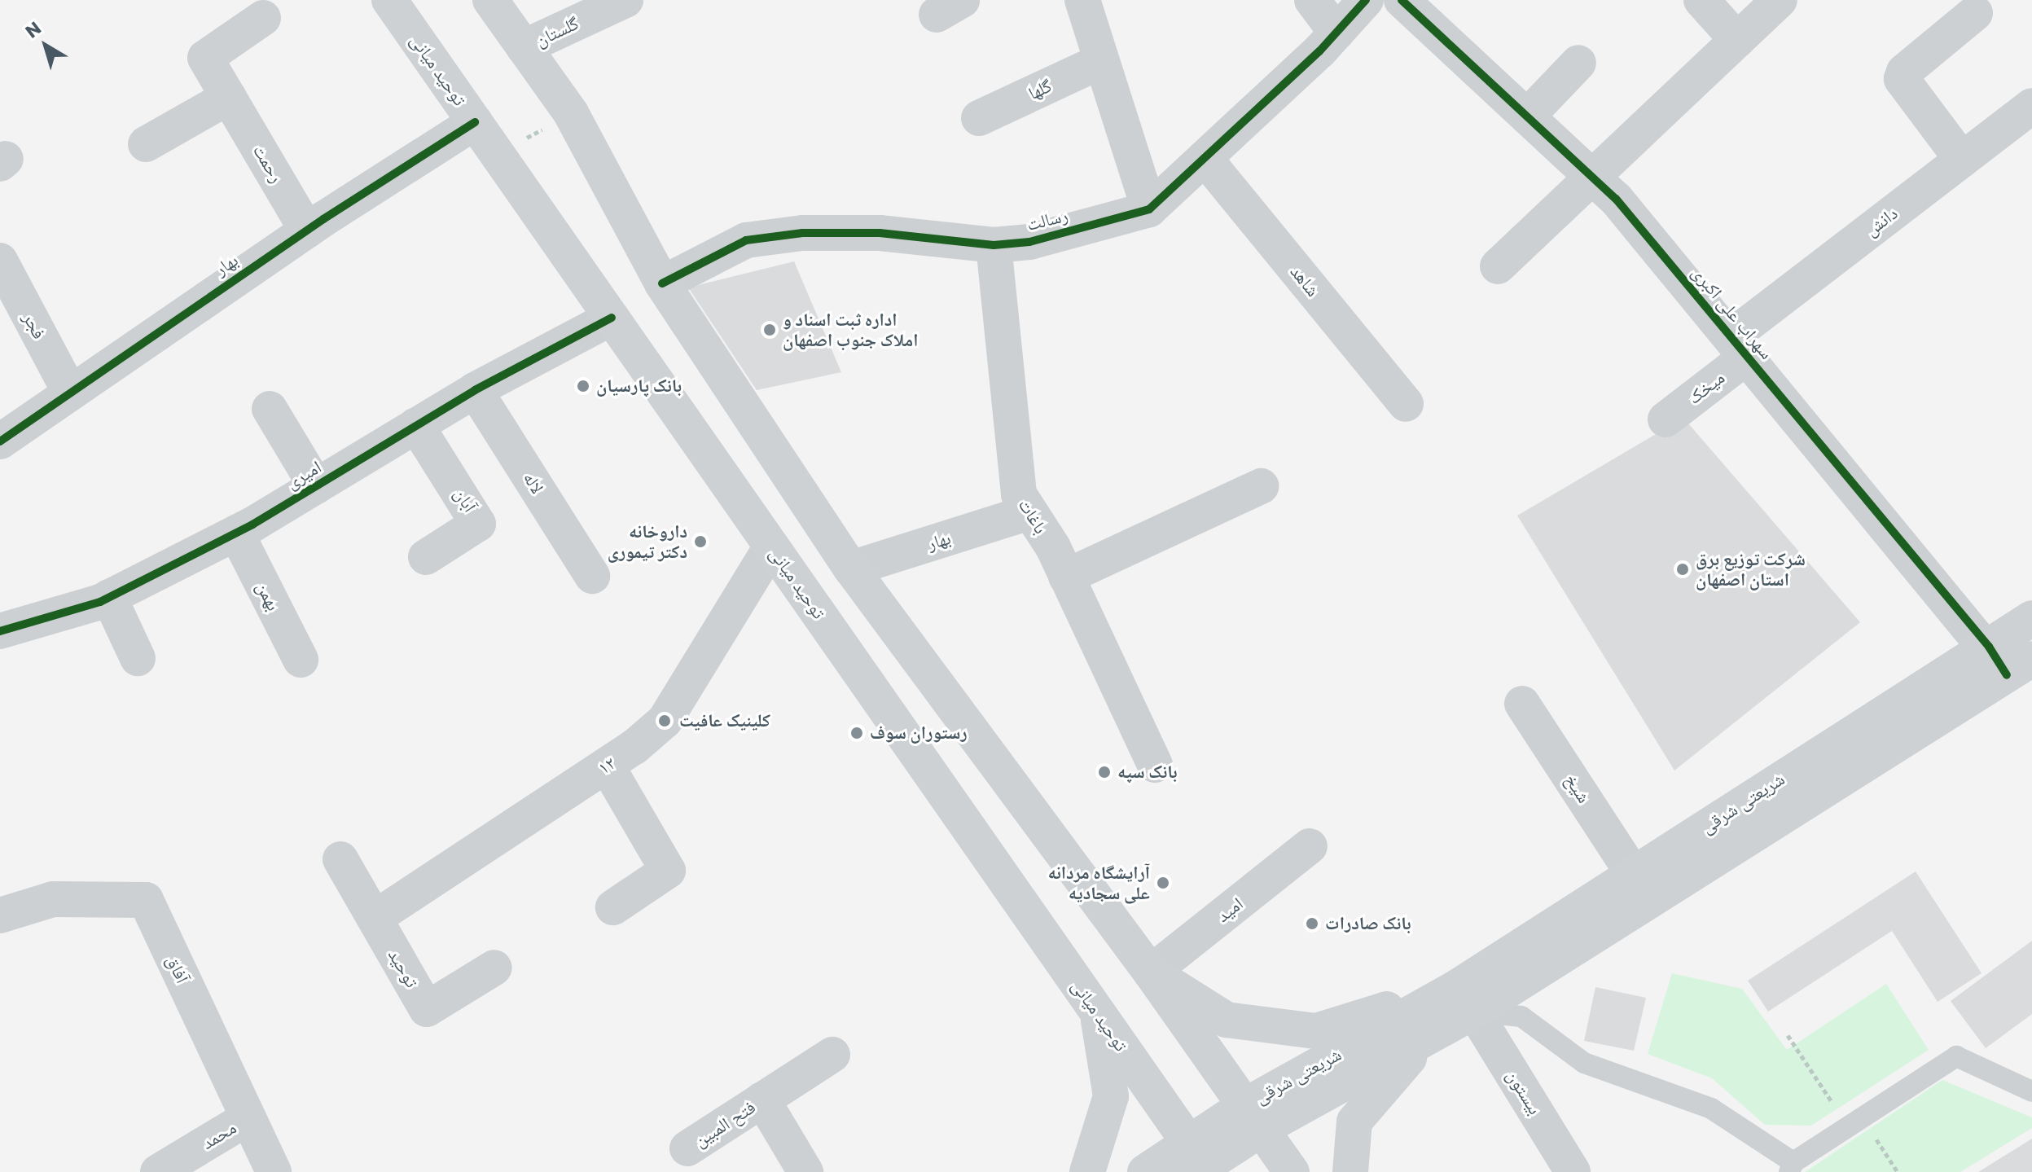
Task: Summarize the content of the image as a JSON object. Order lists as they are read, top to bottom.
{
  "streets": {
    "main road": ["توحید میانی", "شریعتی شرقی"],
    "street": [
      "گلستان",
      "گلها",
      "رحمت",
      "رسالت",
      "دانش",
      "بهار",
      "شاهد",
      "سهراب علی اکبری",
      "فجر",
      "میخک",
      "امیری",
      "لاله",
      "آبان",
      "باغات",
      "بهمن",
      "۱۲",
      "شیخ",
      "امید",
      "توحید",
      "آفاق",
      "بیستون",
      "فتح المبین",
      "محمد"
    ]
  },
  "crossings": [
    ["توحید میانی", "بهار"],
    ["توحید میانی", "امیری"],
    ["توحید میانی", "۱۲"],
    ["توحید میانی", "شریعتی شرقی"],
    ["رحمت", "بهار"],
    ["رسالت", "شاهد"],
    ["رسالت", "باغات"],
    ["دانش", "سهراب علی اکبری"],
    ["دانش", "میخک"],
    ["بهار", "فجر"],
    ["بهار", "باغات"],
    ["سهراب علی اکبری", "میخک"],
    ["سهراب علی اکبری", "شریعتی شرقی"],
    ["امیری", "لاله"],
    ["امیری", "آبان"],
    ["امیری", "بهمن"],
    ["۱۲", "توحید"],
    ["شیخ", "شریعتی شرقی"],
    ["شریعتی شرقی", "بیستون"],
    ["آفاق", "محمد"]
  ],
  "places": [
    "اداره ثبت اسناد و املاک جنوب اصفهان",
    "بانک پارسیان",
    "داروخانه دکتر تیموری",
    "شرکت توزیع برق استان اصفهان",
    "کلینیک عافیت",
    "رستوران سوف",
    "بانک سپه",
    "آرایشگاه مردانه علی سجادیه",
    "بانک صادرات"
  ],
  "north": "top left"
}
